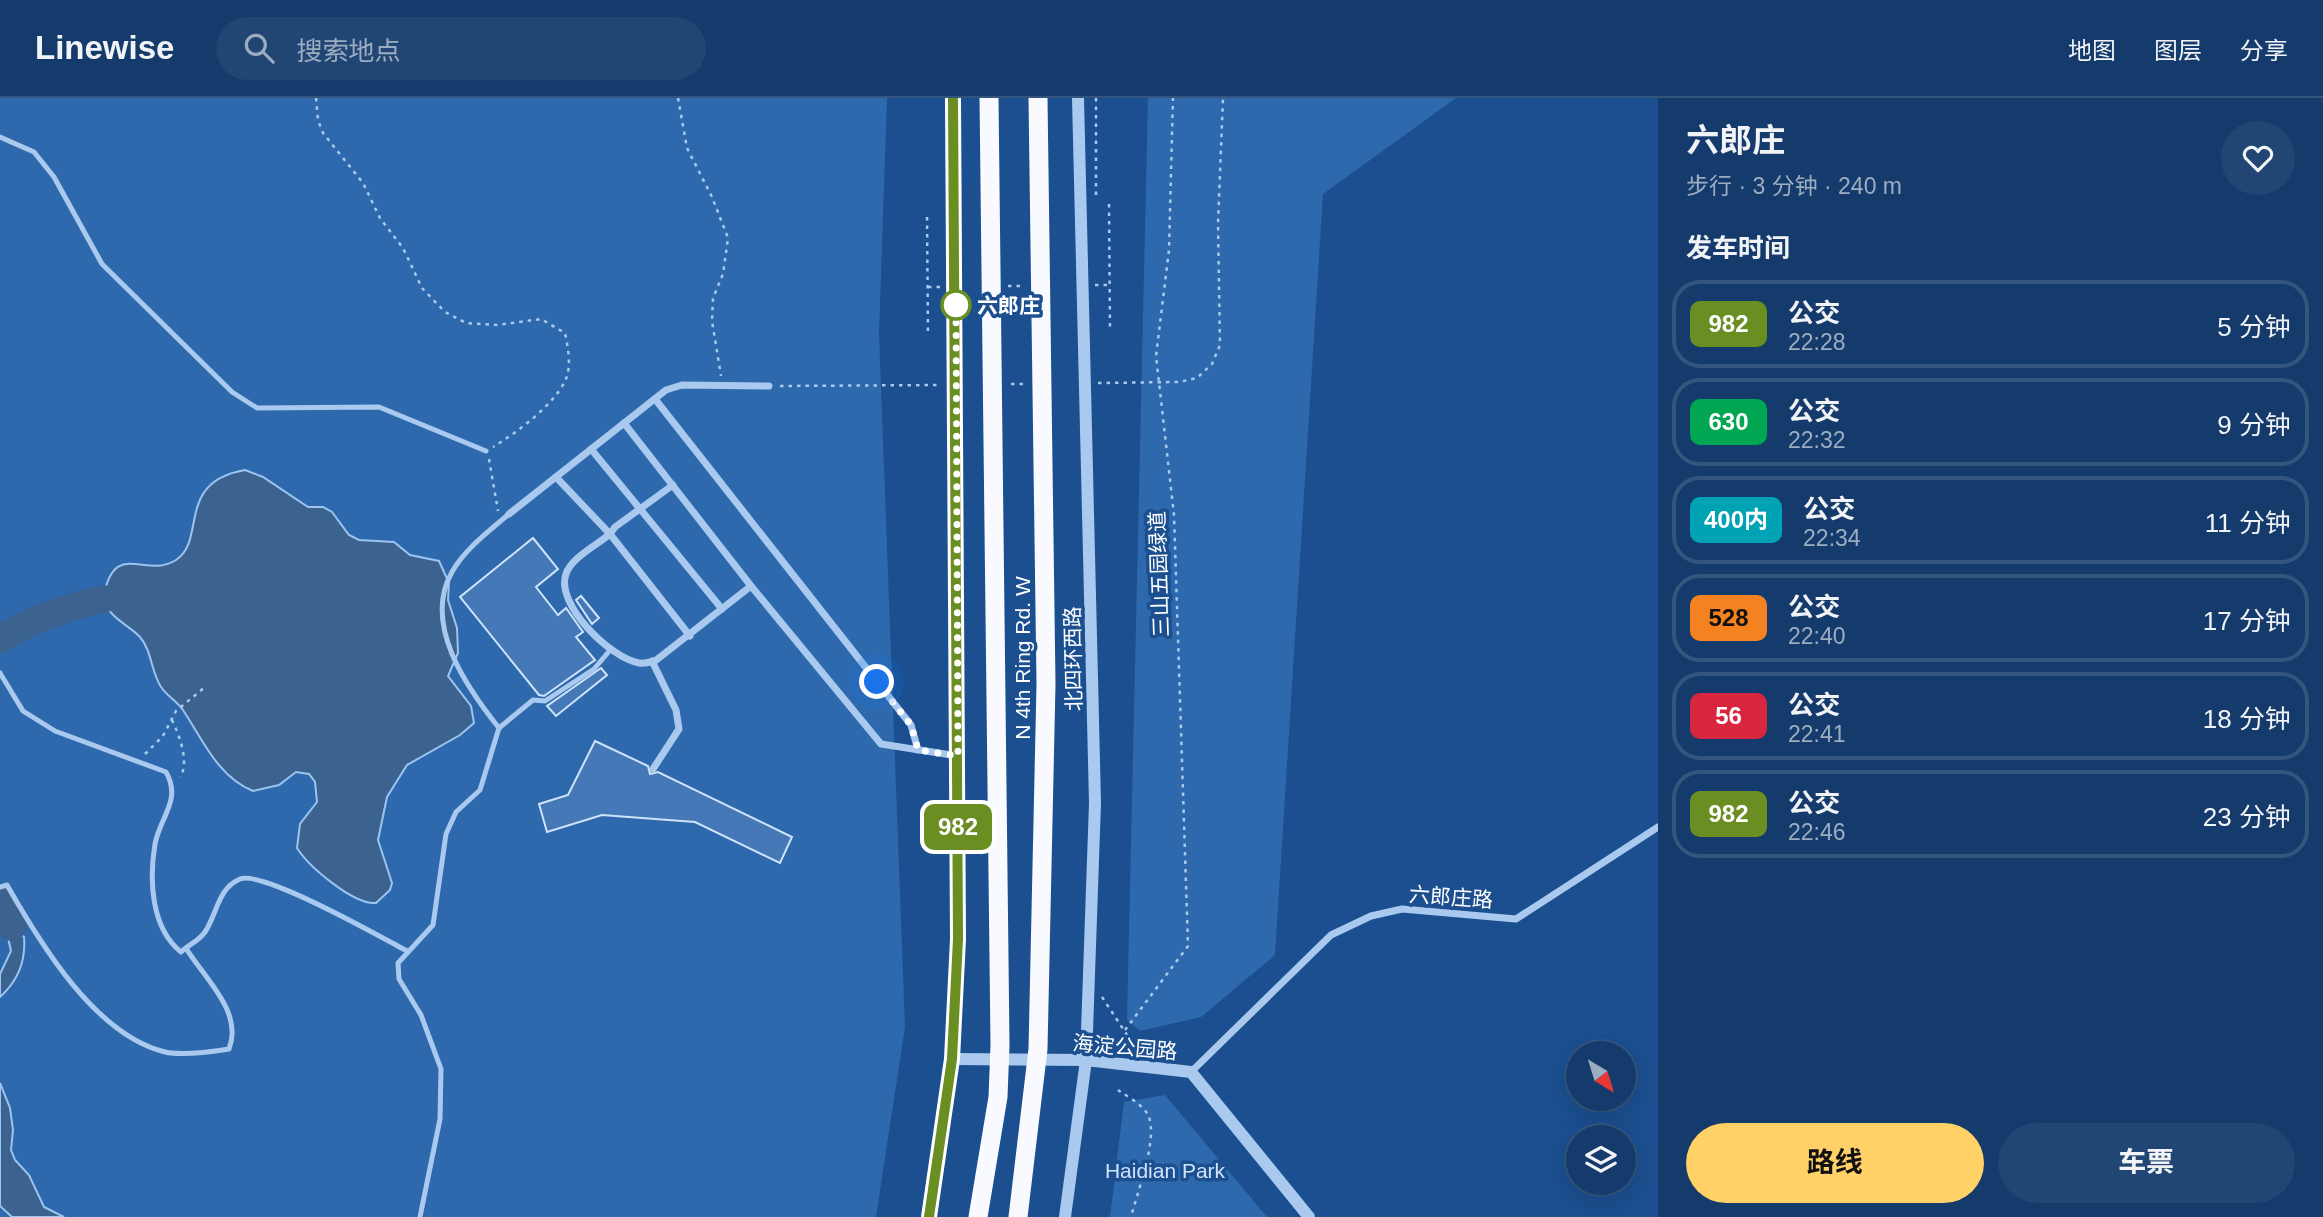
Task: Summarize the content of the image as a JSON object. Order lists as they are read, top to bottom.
{
  "streets": {
    "highway": ["N 4th Ring Rd. W"],
    "street": ["北四环西路", "六郎庄路", "海淀公园路"],
    "path": ["三山五园绿道"]
  },
  "crossings": [
    ["北四环西路", "海淀公园路"],
    ["六郎庄路", "海淀公园路"]
  ],
  "parks": ["Haidian Park"],
  "places": ["六郎庄"],
  "lines": ["bus line 982"],
  "north": "bottom right",
  "page": {
    "header": "Linewise",
    "search": "搜索地点",
    "nav": ["地图", "图层", "分享"],
    "on_map": "982",
    "heading": [
      ["六郎庄", "步行 · 3 分钟 · 240 m"],
      "发车时间"
    ],
    "list": [
      {
        "mark": "982",
        "name": "公交",
        "note": "22:28",
        "value": "5 分钟"
      },
      {
        "mark": "630",
        "name": "公交",
        "note": "22:32",
        "value": "9 分钟"
      },
      {
        "mark": "400内",
        "name": "公交",
        "note": "22:34",
        "value": "11 分钟"
      },
      {
        "mark": "528",
        "name": "公交",
        "note": "22:40",
        "value": "17 分钟"
      },
      {
        "mark": "56",
        "name": "公交",
        "note": "22:41",
        "value": "18 分钟"
      },
      {
        "mark": "982",
        "name": "公交",
        "note": "22:46",
        "value": "23 分钟"
      }
    ],
    "buttons": ["路线", "车票"]
  }
}
